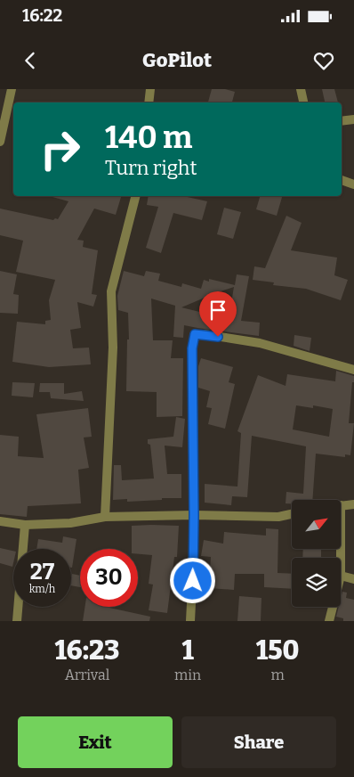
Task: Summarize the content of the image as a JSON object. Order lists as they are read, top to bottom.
{
  "north": "top right",
  "page": {
    "status": "16:22",
    "header": "GoPilot",
    "turn": ["140 m", "Turn right"],
    "speed": "27 km/h",
    "limit": "30",
    "eta": [
      "16:23",
      "Arrival",
      "1",
      "min",
      "150",
      "m"
    ],
    "buttons": ["Exit", "Share"]
  }
}
